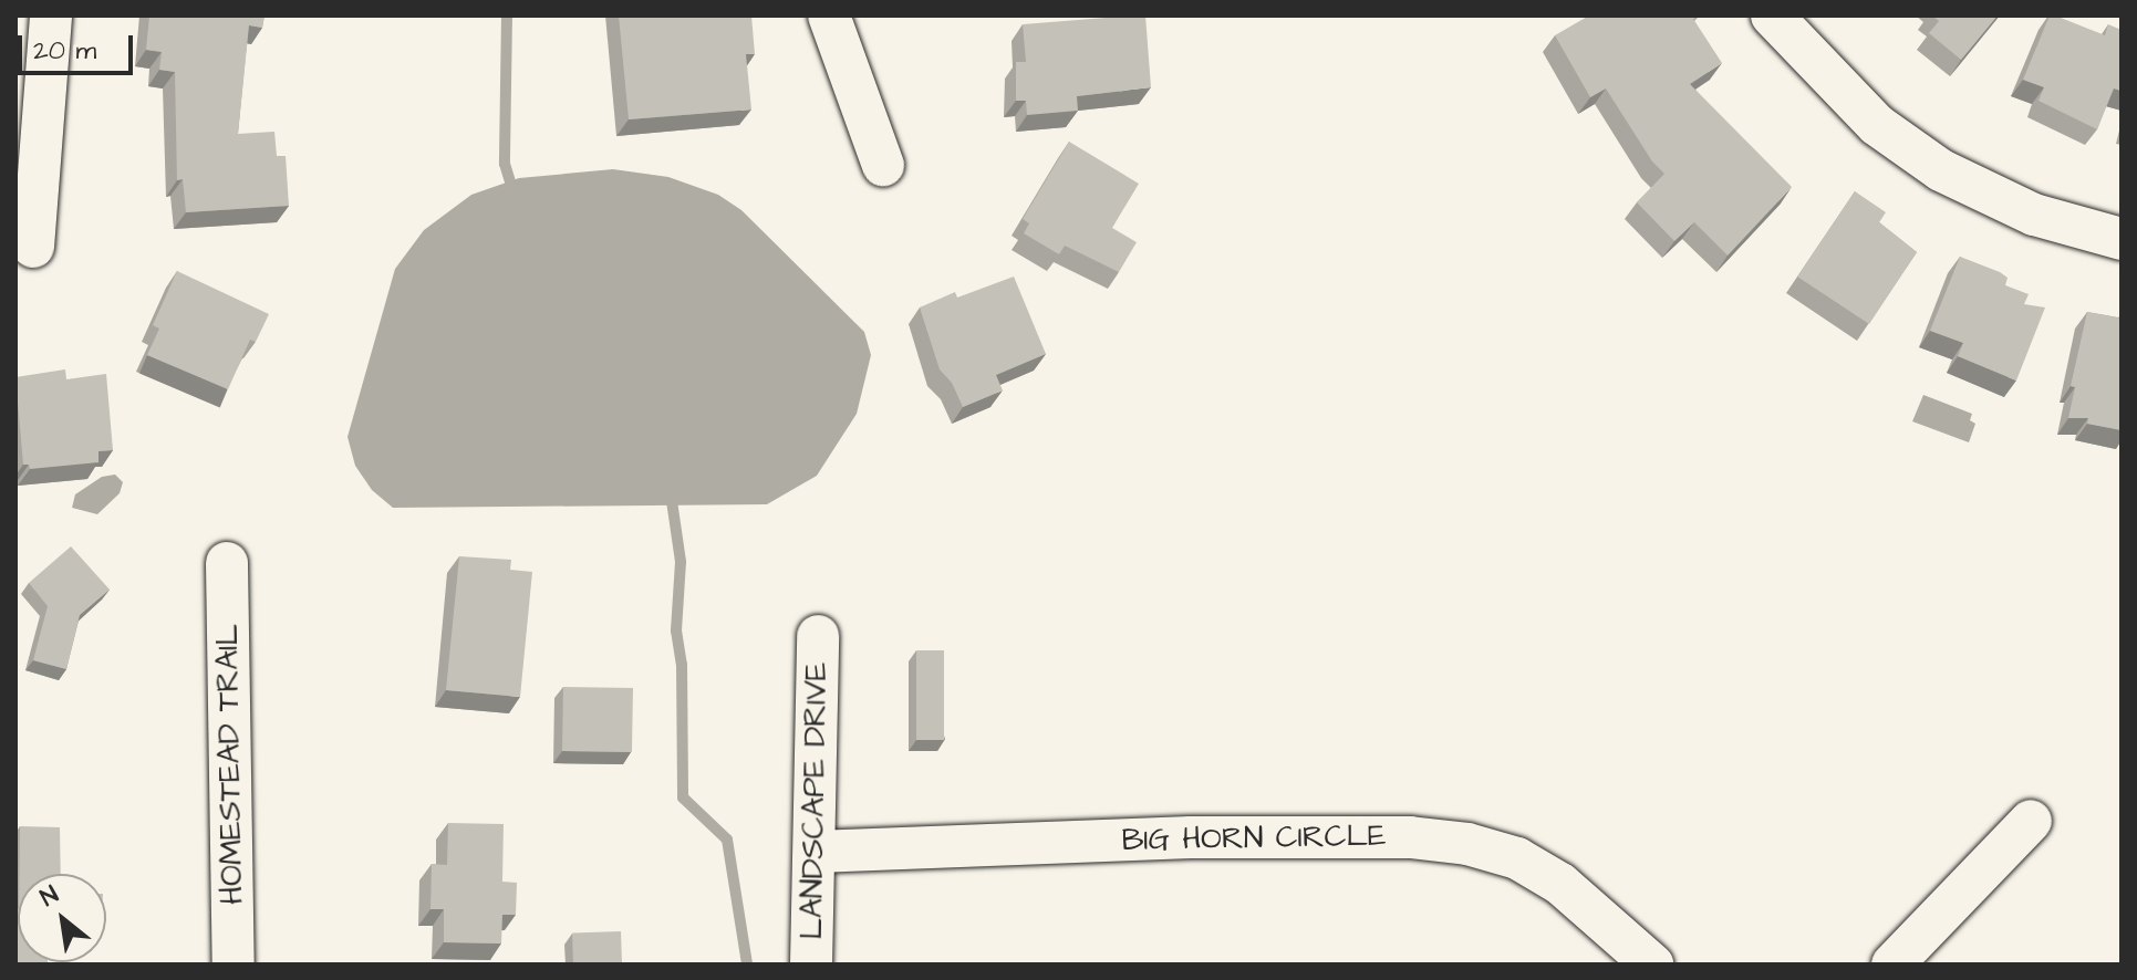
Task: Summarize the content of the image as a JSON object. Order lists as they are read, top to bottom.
{
  "streets": {
    "street": ["HOMESTEAD TRAIL", "LANDSCAPE DRIVE", "BIG HORN CIRCLE"]
  },
  "crossings": [
    ["LANDSCAPE DRIVE", "BIG HORN CIRCLE"]
  ],
  "scale_bar": "20 m",
  "north": "top left"
}
